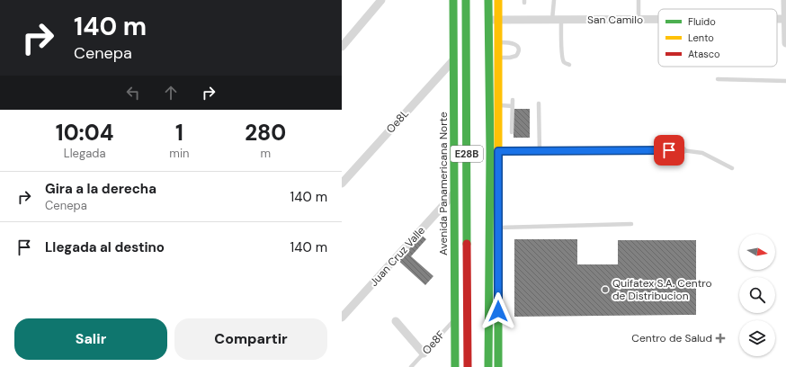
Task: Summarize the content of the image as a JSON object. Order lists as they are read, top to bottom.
{
  "streets": {
    "main road": ["E28B", "Avenida Panamericana Norte"],
    "street": ["San Camilo", "Oe8L", "Juan Cruz Valle"],
    "lane": ["Oe8F"]
  },
  "crossings": [
    ["San Camilo", "E28B"],
    ["Oe8L", "Avenida Panamericana Norte"],
    ["Avenida Panamericana Norte", "Juan Cruz Valle"],
    ["Avenida Panamericana Norte", "Oe8F"]
  ],
  "places": {
    "other": ["Quifatex S.A. Centro de Distribucion"],
    "health": ["Centro de Salud"]
  },
  "legend": ["Fluido", "Lento", "Atasco"],
  "north": "right",
  "page": {
    "turn": ["140 m", "Cenepa"],
    "eta": [
      "10:04",
      "Llegada",
      "1",
      "min",
      "280",
      "m"
    ],
    "list": [
      {
        "name": "Gira a la derecha",
        "note": "Cenepa",
        "value": "140 m"
      },
      {
        "name": "Llegada al destino",
        "value": "140 m"
      }
    ],
    "buttons": ["Salir", "Compartir"]
  }
}
